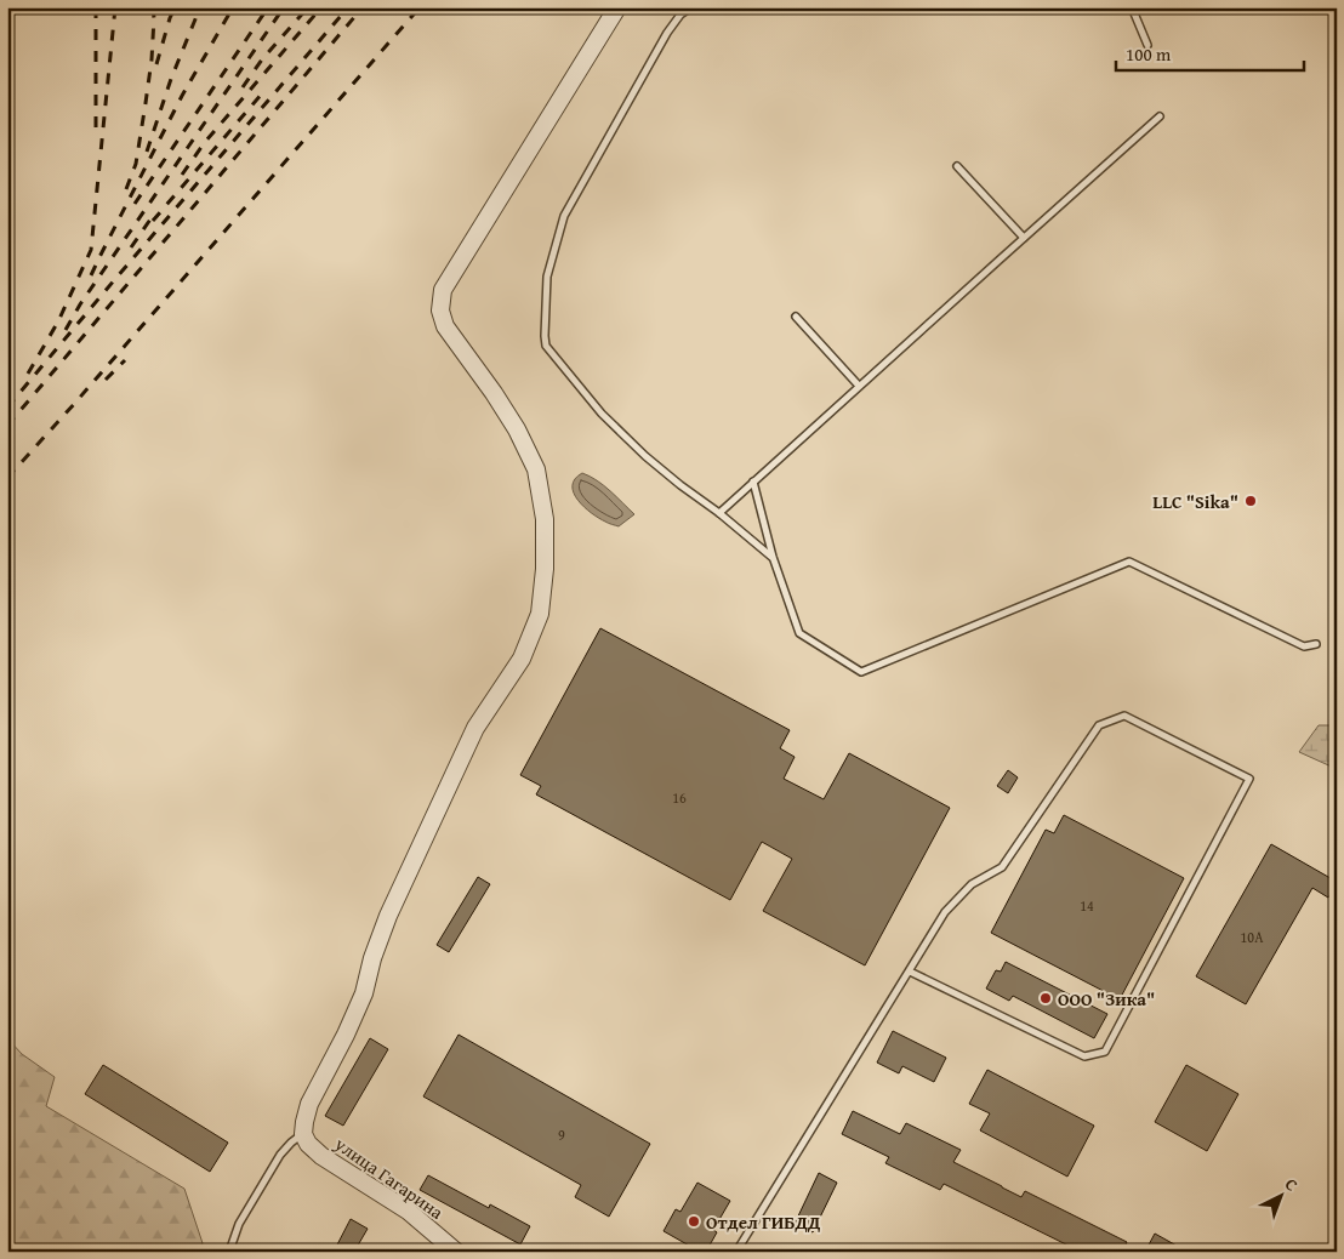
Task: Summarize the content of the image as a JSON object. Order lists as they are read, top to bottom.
{
  "streets": {
    "street": ["улица Гагарина"]
  },
  "places": ["LLC \"Sika\"", "ООО \"Зика\"", "Отдел ГИБДД"],
  "house_numbers": [
    "16",
    "14",
    "10А",
    "9"
  ],
  "scale_bar": "100 m",
  "north": "top right"
}
